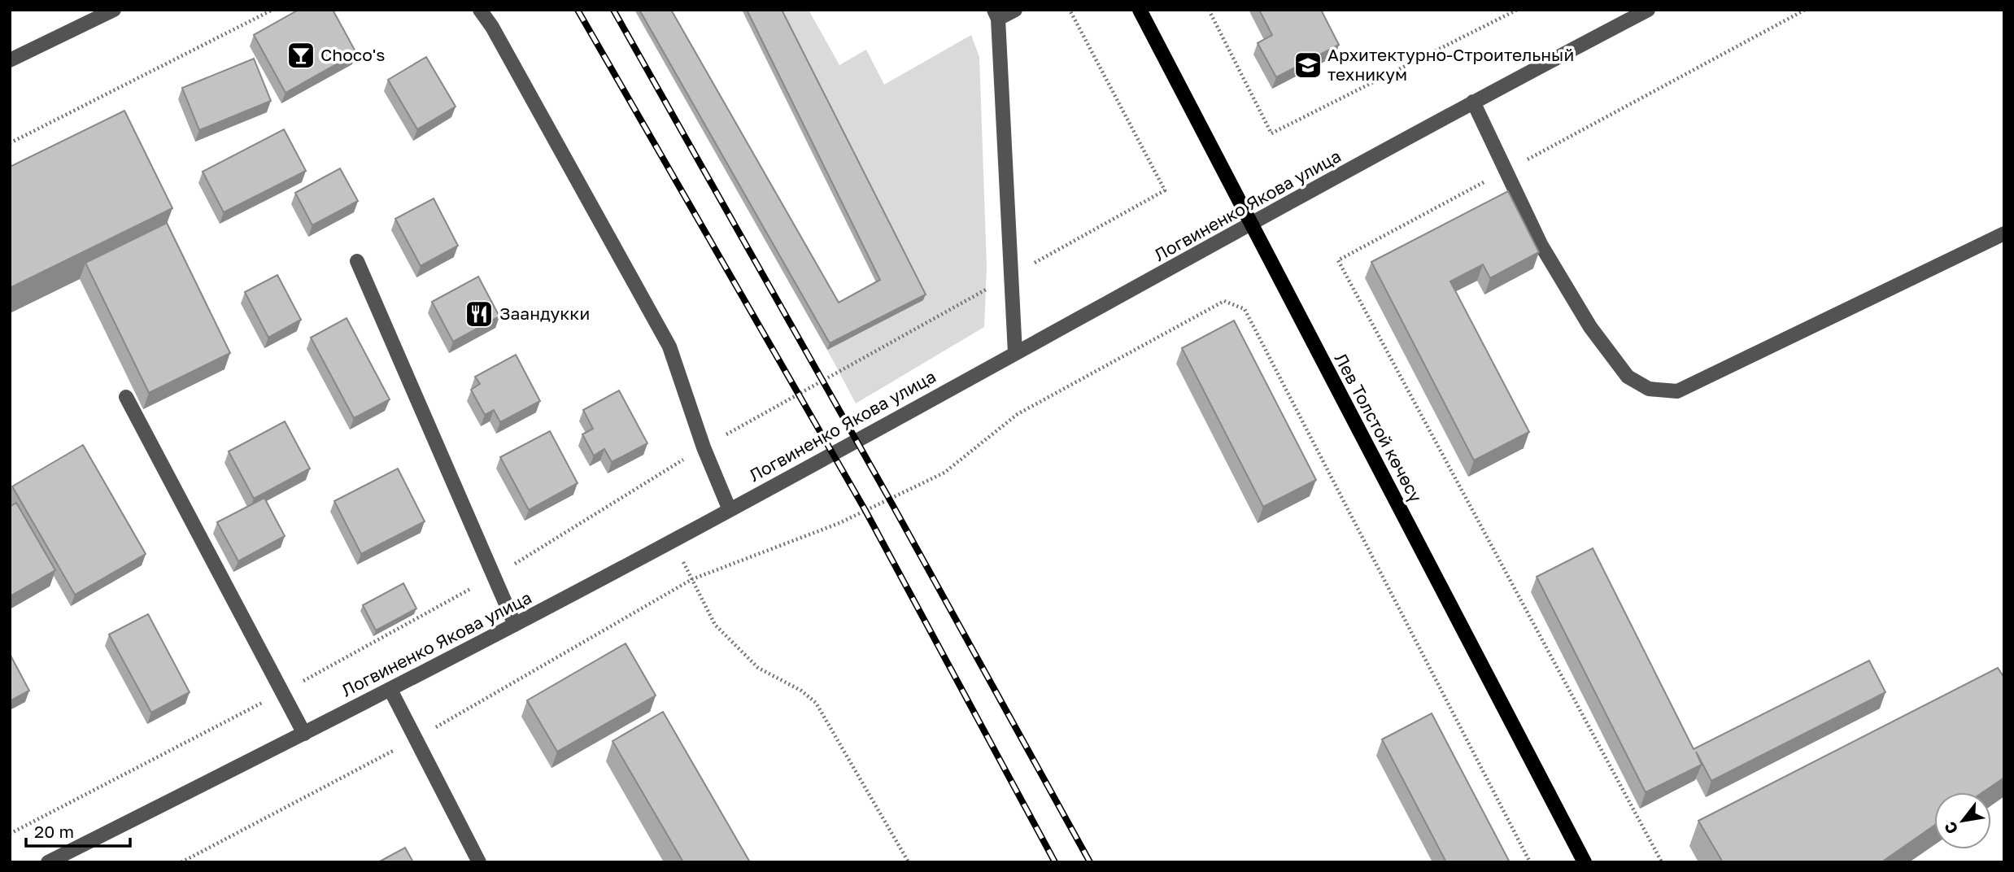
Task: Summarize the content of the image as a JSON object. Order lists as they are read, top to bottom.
{
  "streets": {
    "main road": ["Лев Толстой көчөсү"],
    "street": ["Логвиненко Якова улица"]
  },
  "crossings": [
    ["Логвиненко Якова улица", "Лев Толстой көчөсү"]
  ],
  "places": {
    "bar": ["Choco's"],
    "school or university": ["Архитектурно-Строительный техникум"],
    "restaurant": ["Заандукки"]
  },
  "scale_bar": "20 m",
  "north": "bottom left"
}
